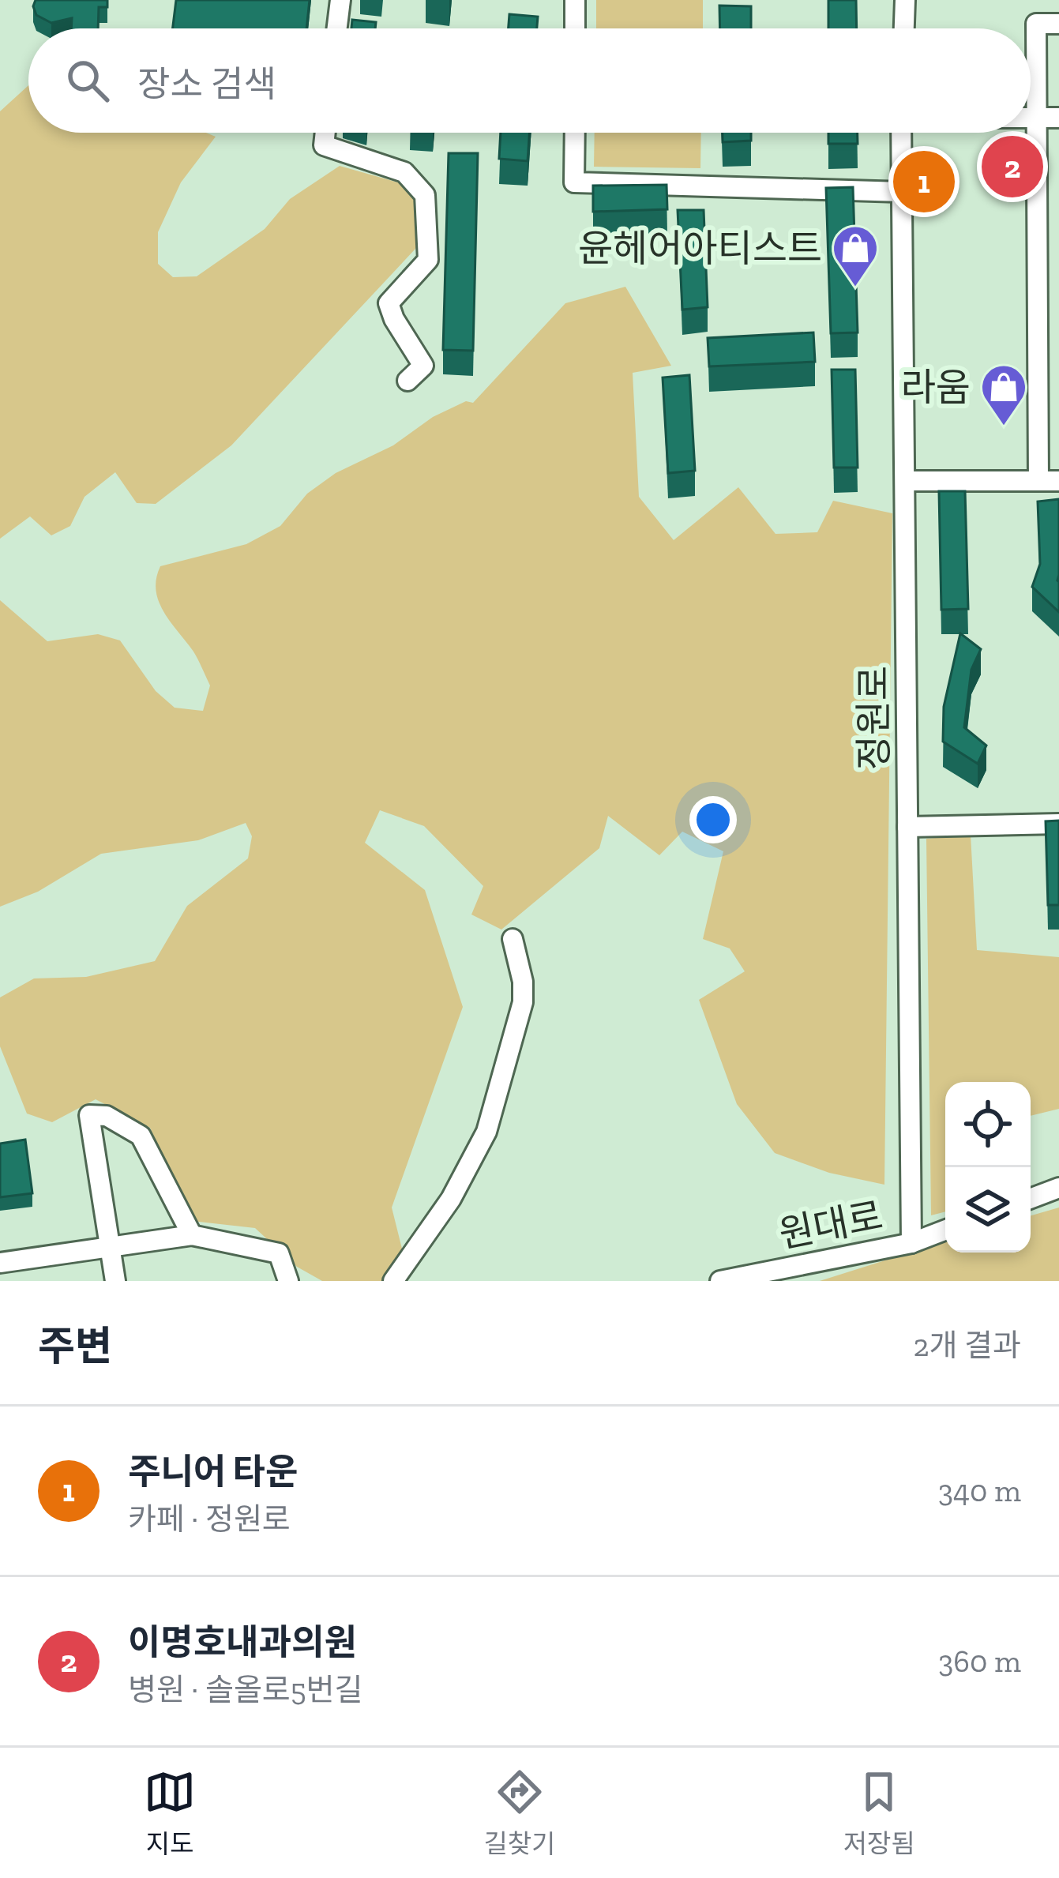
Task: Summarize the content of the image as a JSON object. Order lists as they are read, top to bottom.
{
  "streets": {
    "street": ["정원로", "원대로"]
  },
  "crossings": [
    ["정원로", "원대로"]
  ],
  "places": {
    "shop": ["윤헤어아티스트", "라움"]
  },
  "page": {
    "search": "장소 검색",
    "pins": ["2", "1"],
    "heading": ["주변", "2개 결과"],
    "list": [
      {
        "mark": "1",
        "name": "주니어 타운",
        "note": "카페 · 정원로",
        "value": "340 m"
      },
      {
        "mark": "2",
        "name": "이명호내과의원",
        "note": "병원 · 솔올로5번길",
        "value": "360 m"
      }
    ],
    "nav": ["지도", "길찾기", "저장됨"]
  }
}
